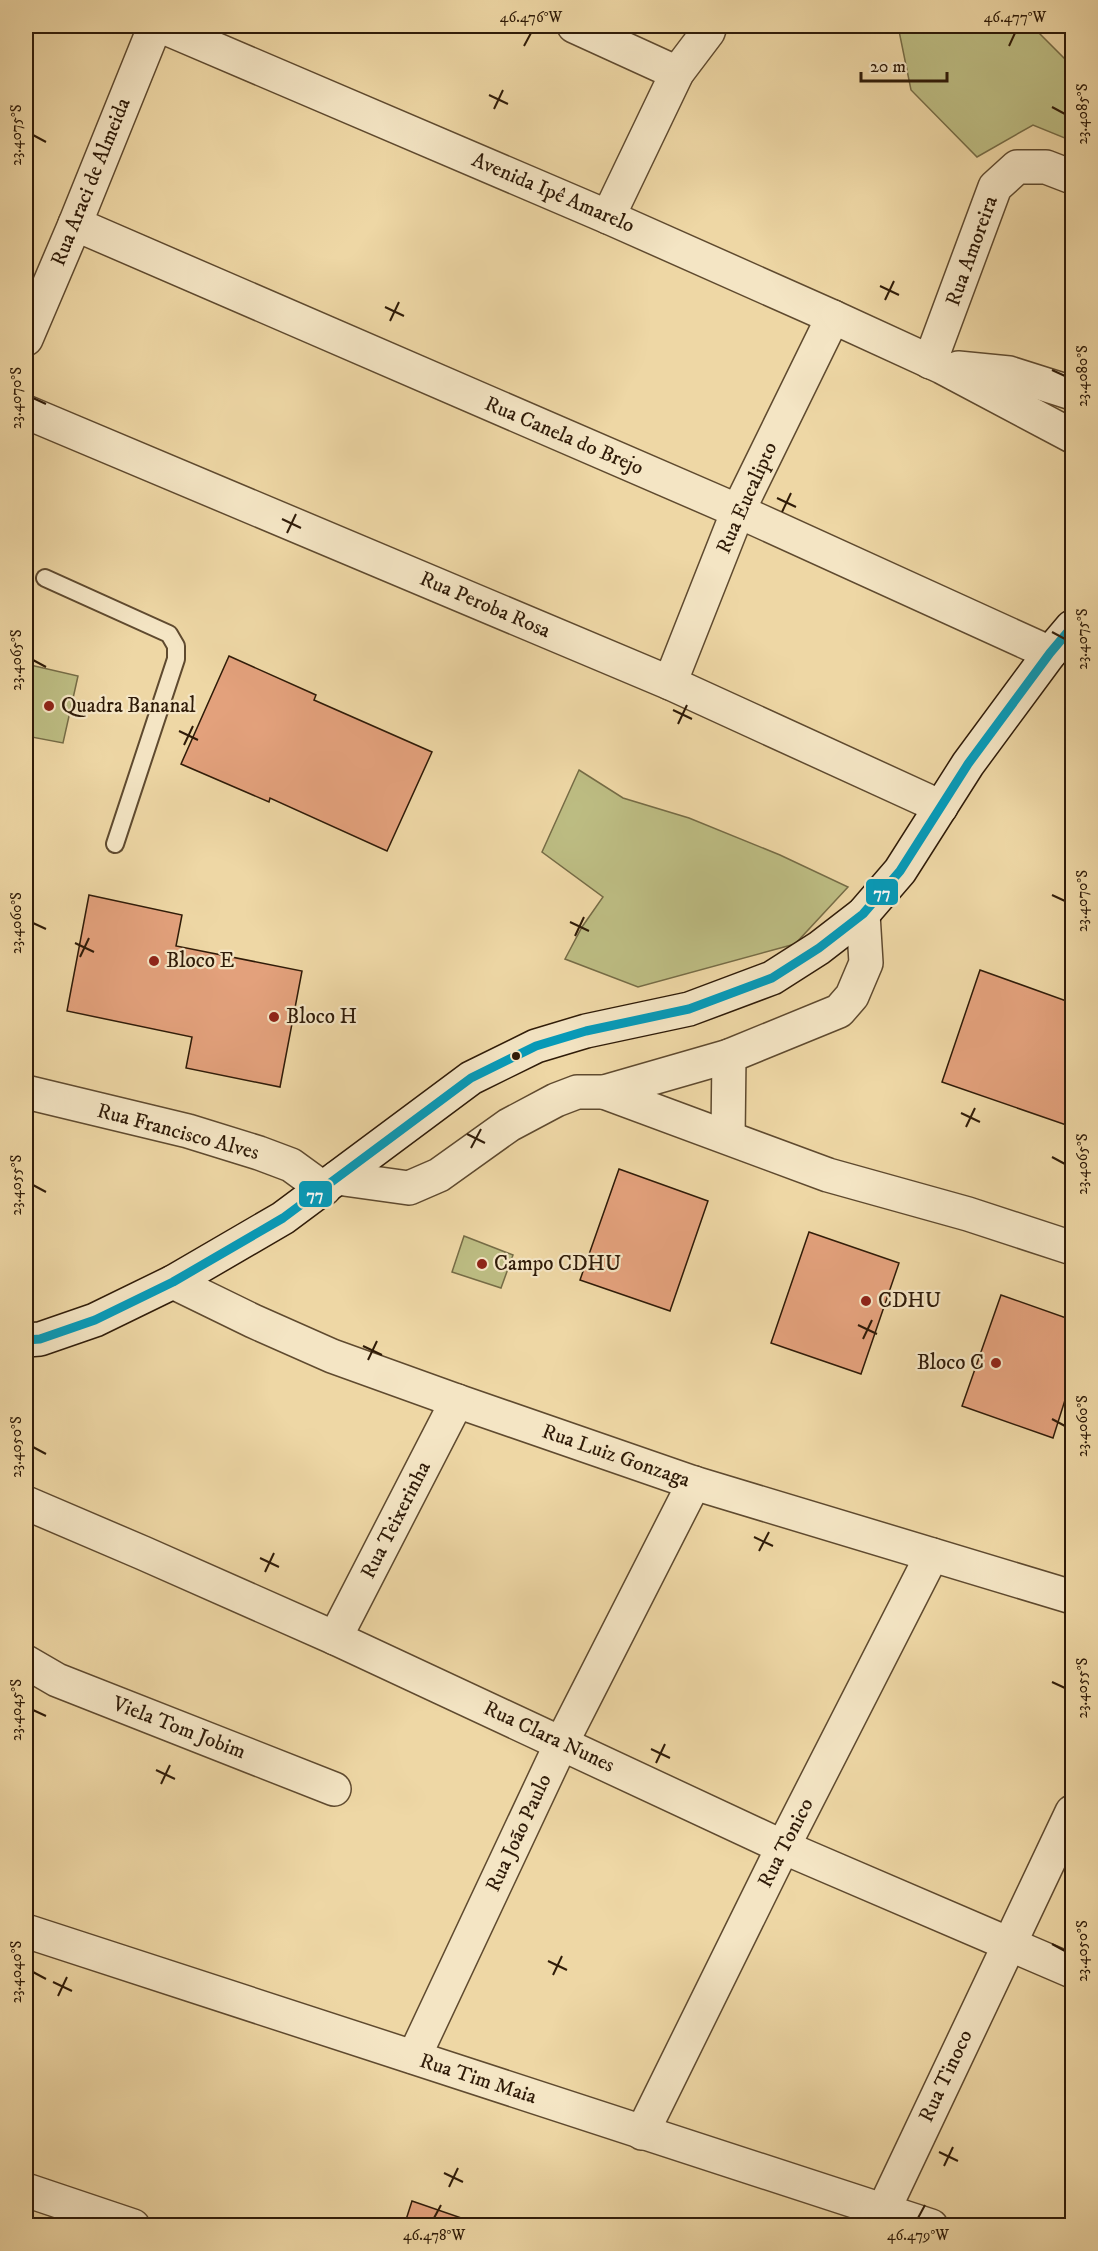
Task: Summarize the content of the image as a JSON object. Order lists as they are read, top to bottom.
{
  "streets": {
    "street": [
      "Rua Araci de Almeida",
      "Avenida Ipê Amarelo",
      "Rua Amoreira",
      "Rua Canela do Brejo",
      "Rua Eucalipto",
      "Rua Peroba Rosa",
      "Rua Francisco Alves",
      "Rua Luiz Gonzaga",
      "Rua Teixerinha",
      "Viela Tom Jobim",
      "Rua Clara Nunes",
      "Rua João Paulo",
      "Rua Tonico",
      "Rua Tinoco",
      "Rua Tim Maia"
    ]
  },
  "crossings": [
    ["Rua Araci de Almeida", "Rua Canela do Brejo"],
    ["Avenida Ipê Amarelo", "Rua Amoreira"],
    ["Avenida Ipê Amarelo", "Rua Eucalipto"],
    ["Rua Canela do Brejo", "Rua Eucalipto"],
    ["Rua Eucalipto", "Rua Peroba Rosa"],
    ["Rua Luiz Gonzaga", "Rua Teixerinha"],
    ["Rua Luiz Gonzaga", "Rua João Paulo"],
    ["Rua Luiz Gonzaga", "Rua Tonico"],
    ["Rua Teixerinha", "Rua Clara Nunes"],
    ["Rua Clara Nunes", "Rua João Paulo"],
    ["Rua Clara Nunes", "Rua Tonico"],
    ["Rua Clara Nunes", "Rua Tinoco"],
    ["Rua João Paulo", "Rua Tim Maia"],
    ["Rua Tonico", "Rua Tim Maia"],
    ["Rua Tinoco", "Rua Tim Maia"]
  ],
  "places": [
    "Quadra Bananal",
    "Bloco E",
    "Bloco H",
    "Campo CDHU",
    "CDHU",
    "Bloco C"
  ],
  "lines": ["transit line 77"],
  "scale_bar": "20 m",
  "coordinates": [
    "46.476°W",
    "46.477°W",
    "23.4085°S",
    "23.4075°S",
    "23.4080°S",
    "23.4070°S",
    "23.4065°S",
    "23.4060°S",
    "23.4055°S",
    "23.4050°S",
    "23.4045°S",
    "23.4040°S",
    "46.478°W",
    "46.479°W"
  ]
}
